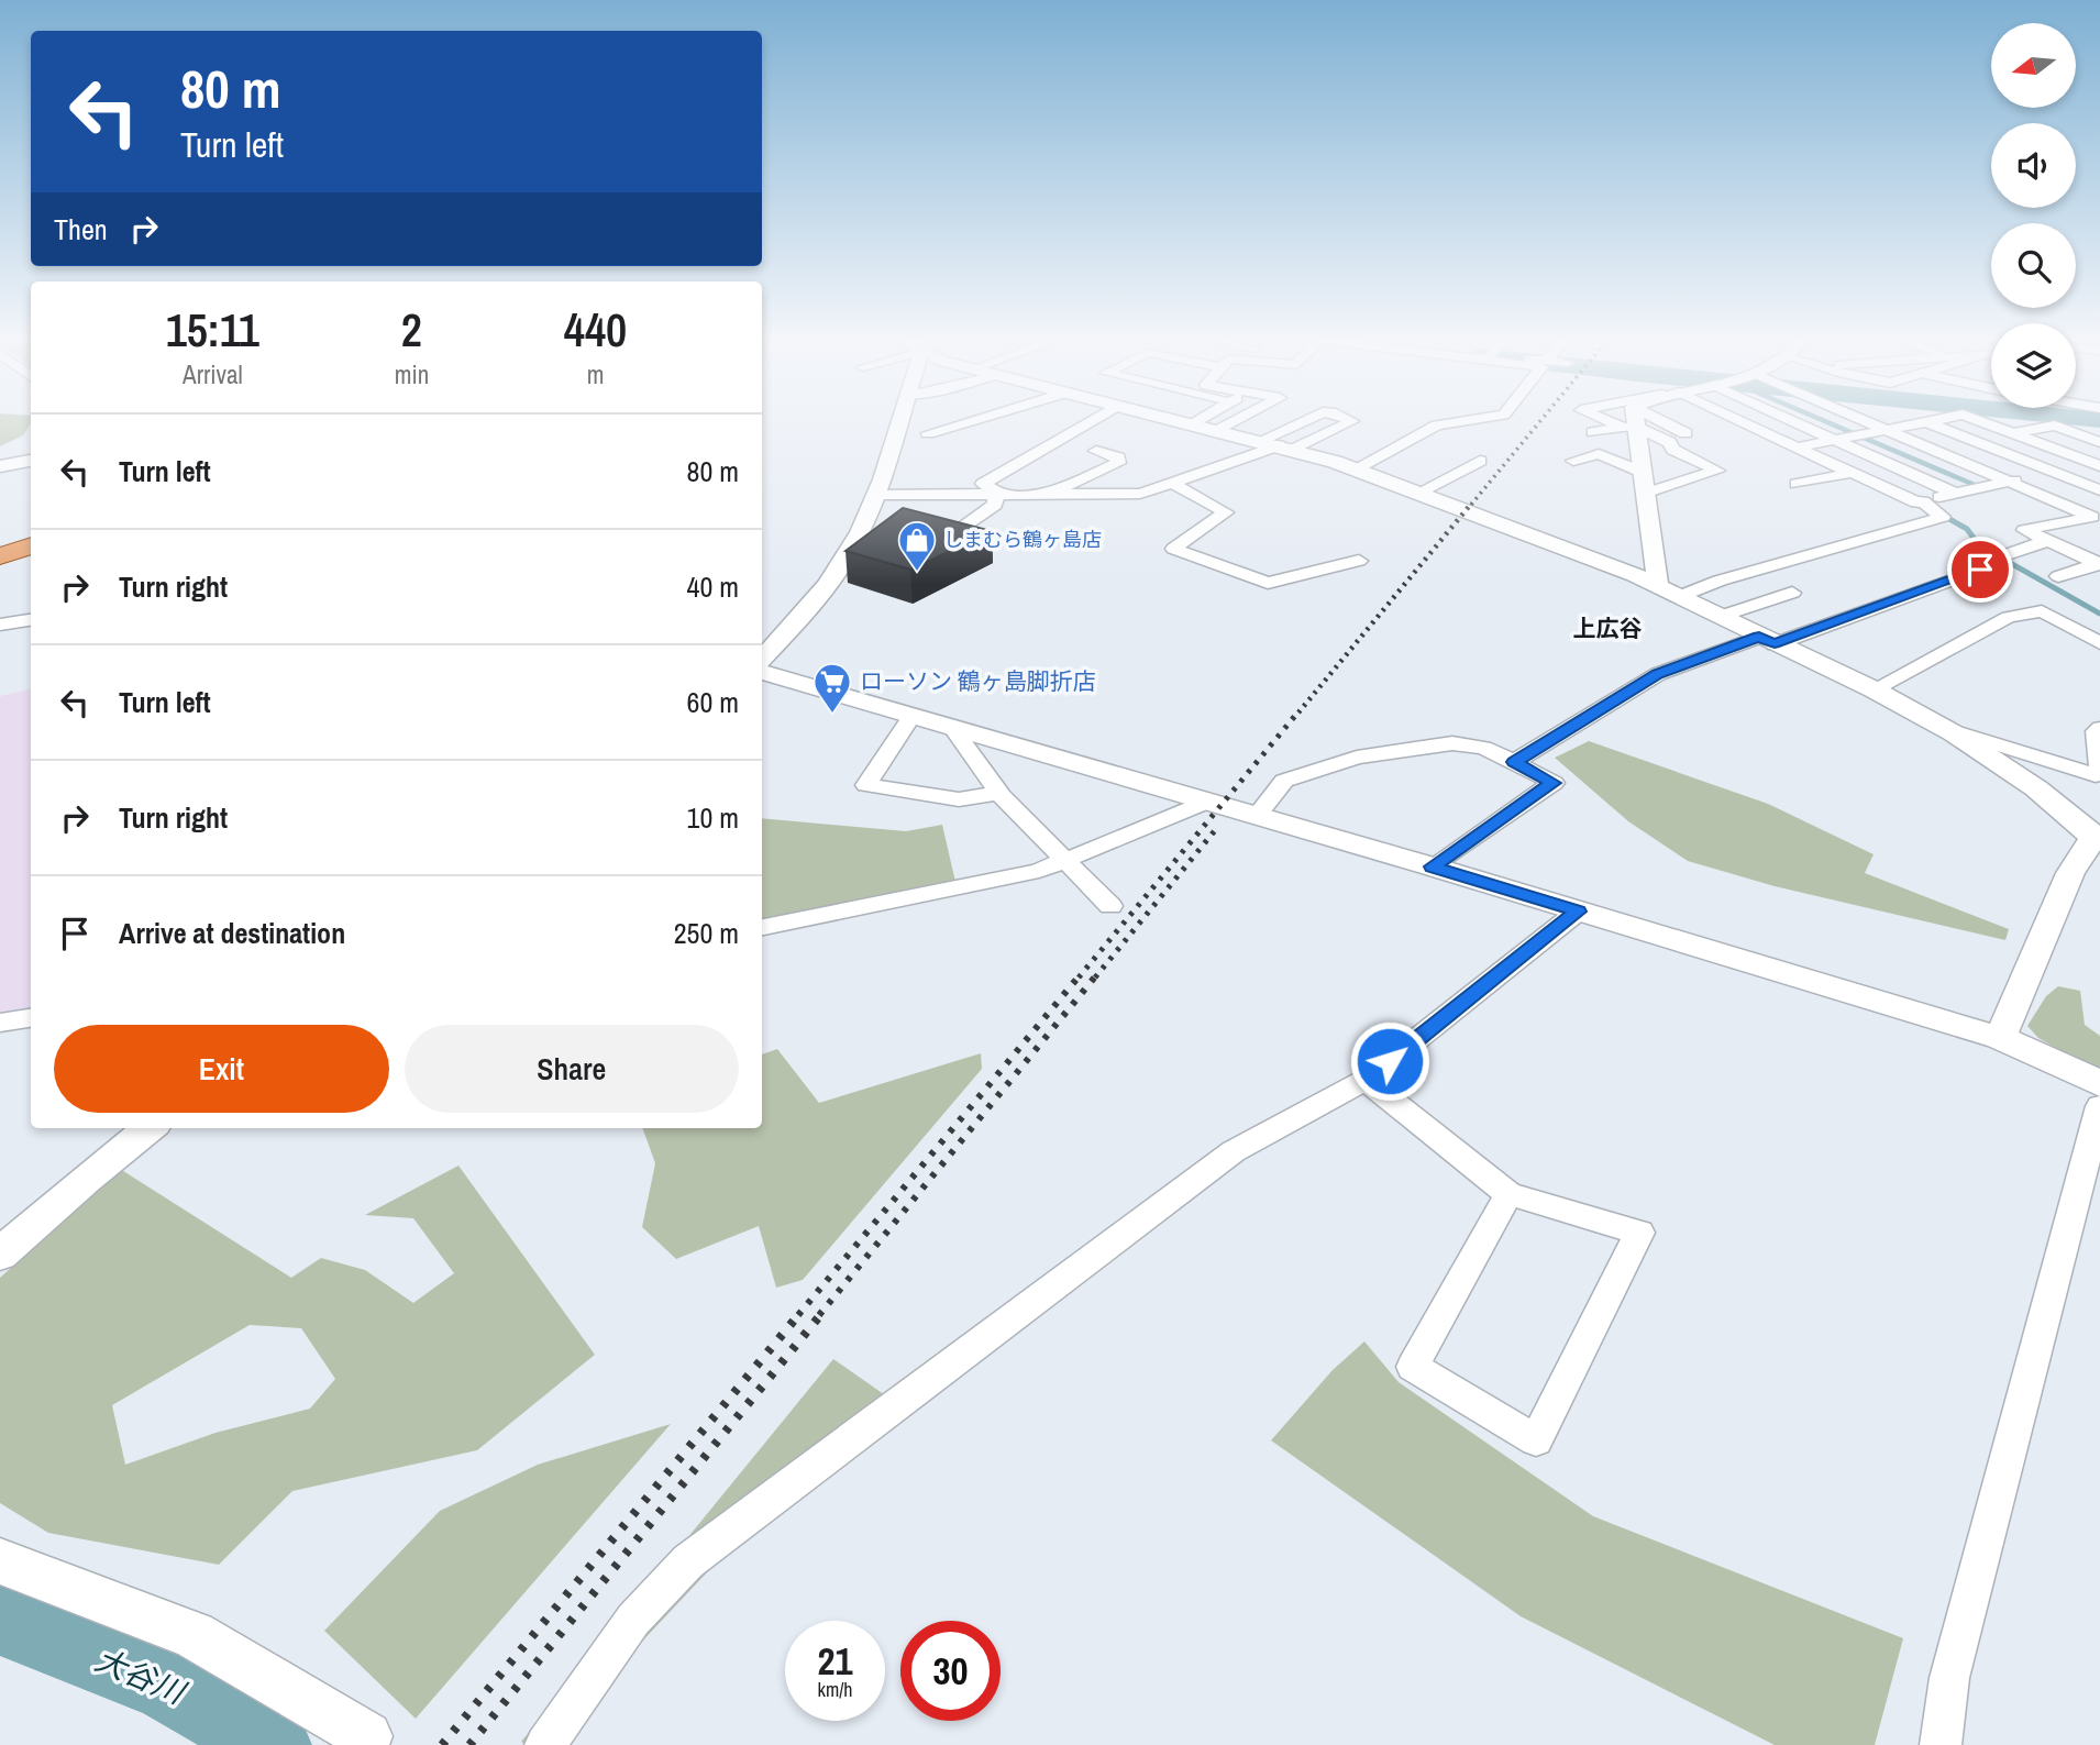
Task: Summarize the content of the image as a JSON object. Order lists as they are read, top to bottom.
{
  "districts": ["上広谷"],
  "water": ["大谷川"],
  "places": {
    "shop": ["しまむら鶴ヶ島店"],
    "supermarket": ["ローソン 鶴ヶ島脚折店"]
  },
  "north": "left",
  "page": {
    "turn": ["80 m", "Turn left"],
    "then": "Then",
    "eta": [
      "15:11",
      "Arrival",
      "2",
      "min",
      "440",
      "m"
    ],
    "list": [
      {
        "name": "Turn left",
        "value": "80 m"
      },
      {
        "name": "Turn right",
        "value": "40 m"
      },
      {
        "name": "Turn left",
        "value": "60 m"
      },
      {
        "name": "Turn right",
        "value": "10 m"
      },
      {
        "name": "Arrive at destination",
        "value": "250 m"
      }
    ],
    "buttons": ["Exit", "Share"],
    "speed": "21 km/h",
    "limit": "30"
  }
}
